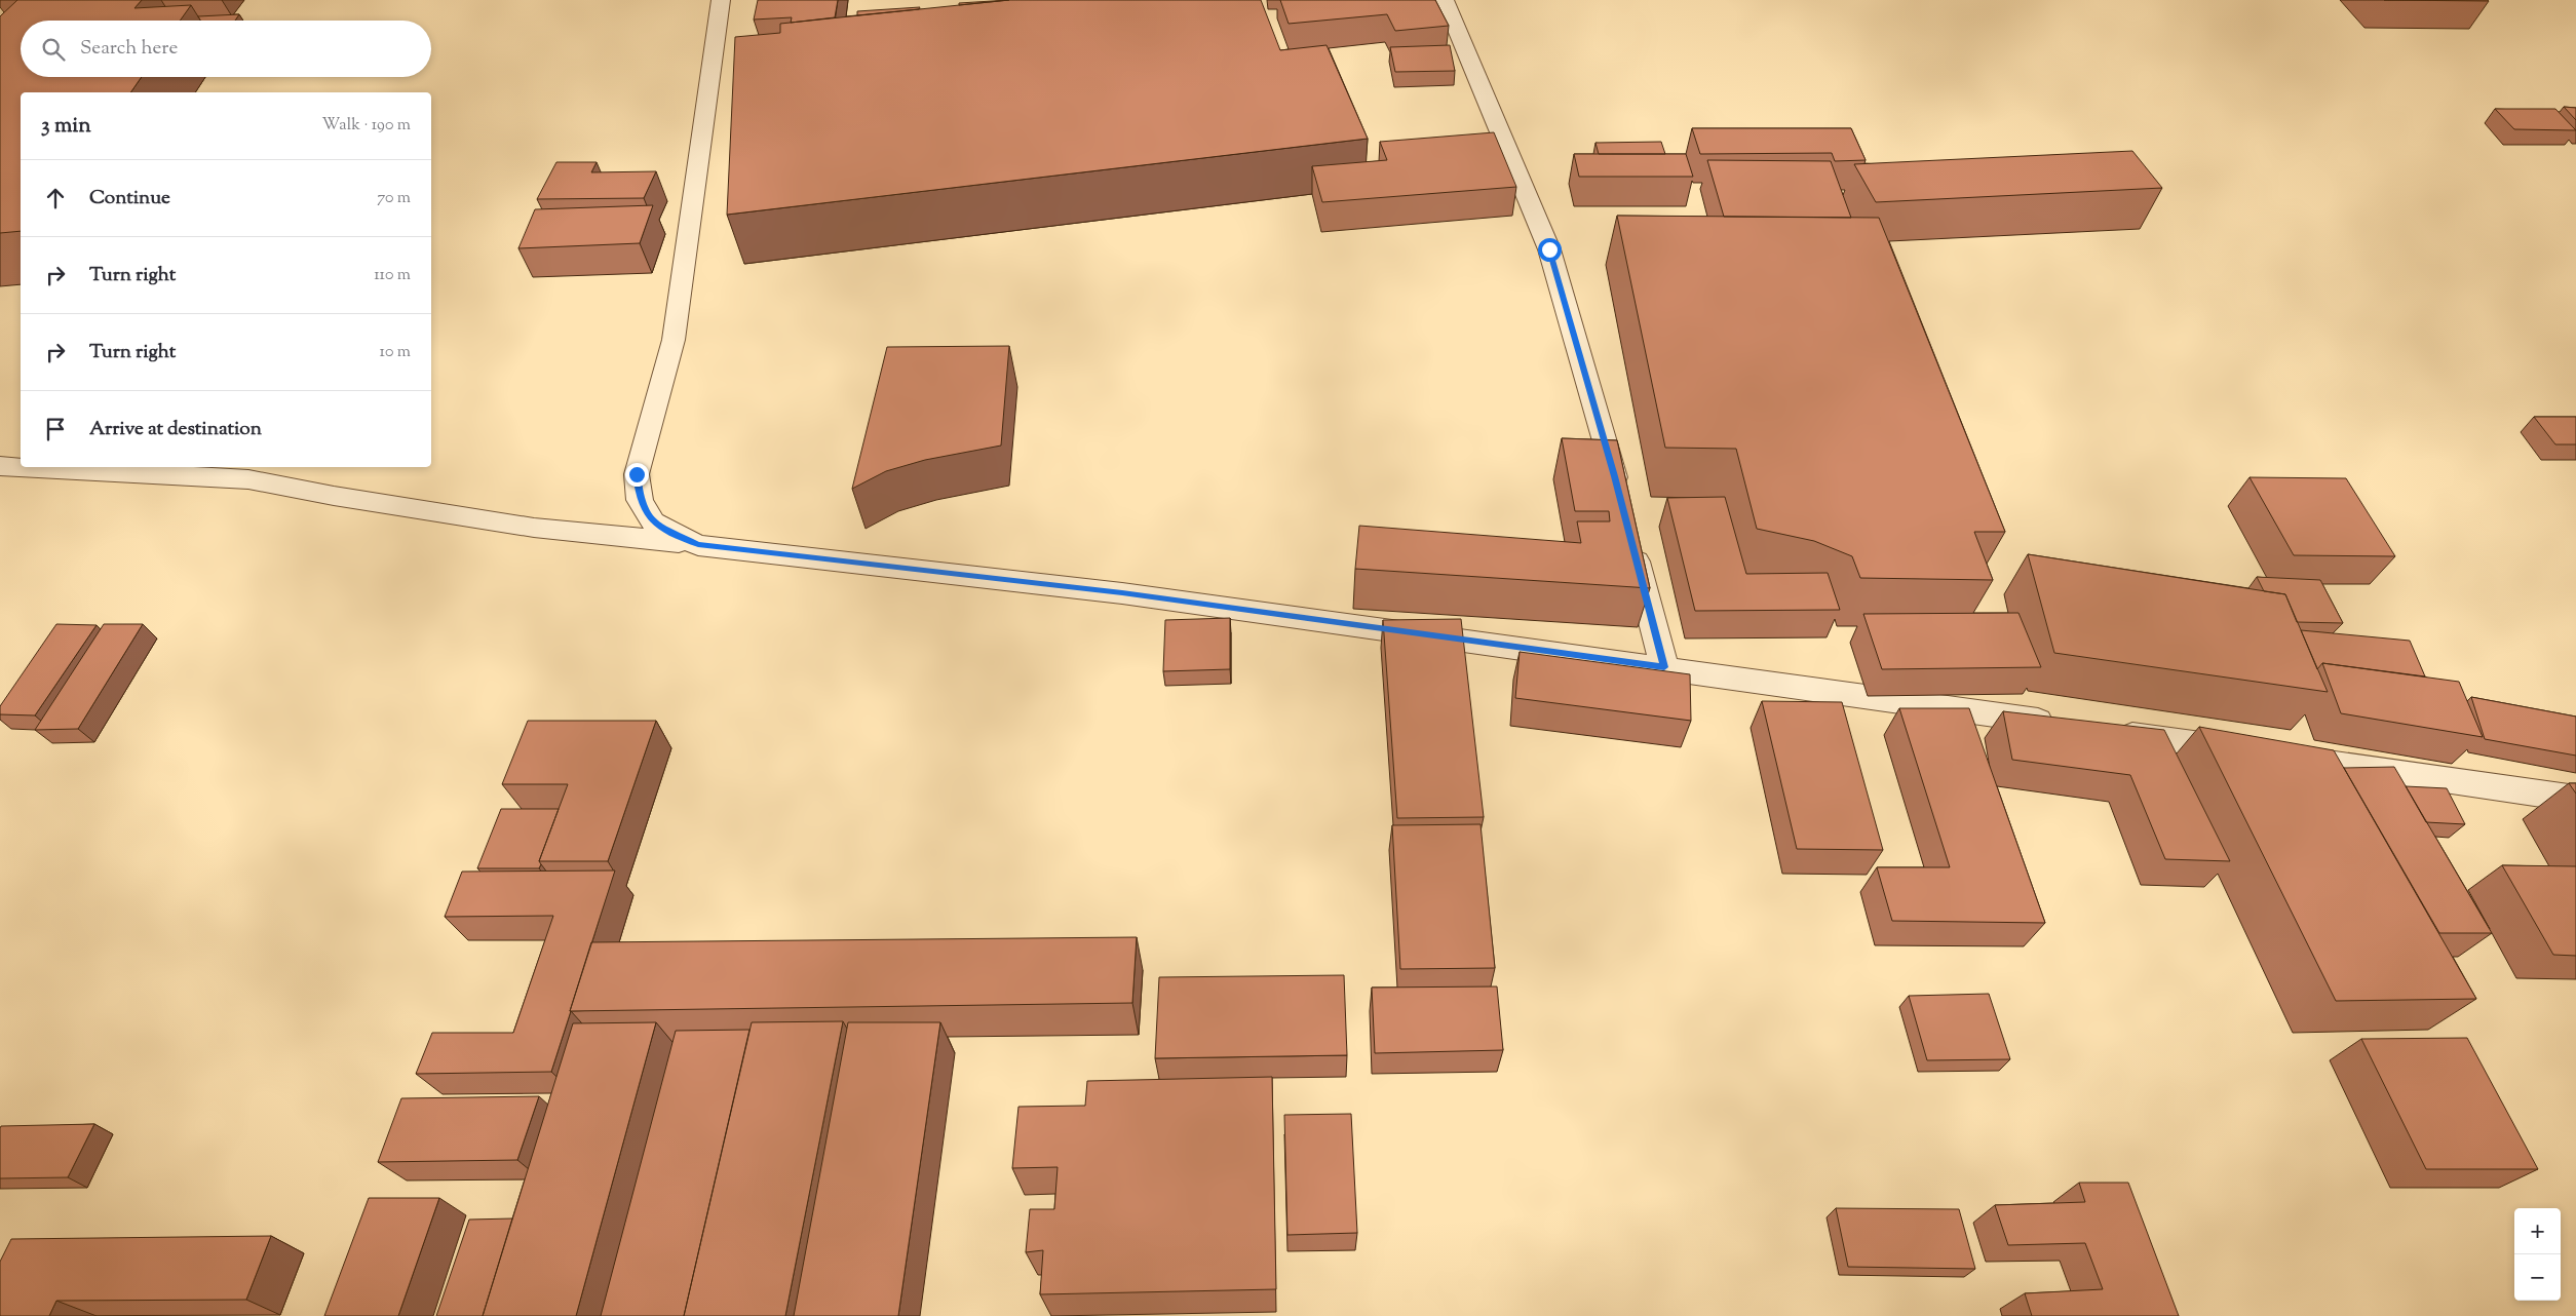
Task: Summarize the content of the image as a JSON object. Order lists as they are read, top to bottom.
{
  "page": {
    "search": "Search here",
    "heading": ["3 min", "Walk · 190 m"],
    "list": [
      ["Continue", "70 m"],
      ["Turn right", "110 m"],
      ["Turn right", "10 m"],
      "Arrive at destination"
    ],
    "map_buttons": ["+", "−"]
  }
}
